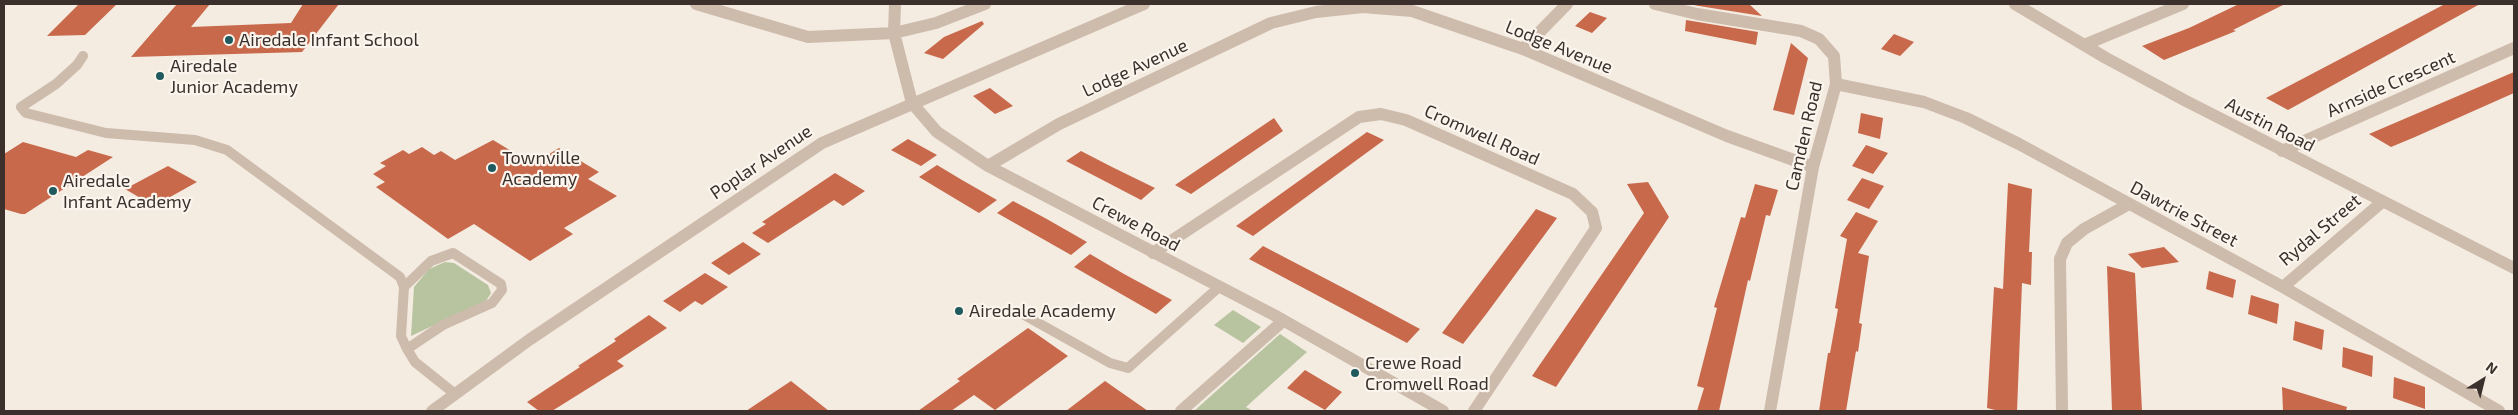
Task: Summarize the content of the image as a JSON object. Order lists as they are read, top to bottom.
{
  "streets": {
    "street": [
      "Lodge Avenue",
      "Arnside Crescent",
      "Austin Road",
      "Cromwell Road",
      "Camden Road",
      "Poplar Avenue",
      "Dawtrie Street",
      "Crewe Road",
      "Rydal Street"
    ]
  },
  "crossings": [
    ["Lodge Avenue", "Camden Road"],
    ["Lodge Avenue", "Crewe Road"],
    ["Arnside Crescent", "Austin Road"],
    ["Austin Road", "Rydal Street"],
    ["Cromwell Road", "Crewe Road"],
    ["Camden Road", "Dawtrie Street"],
    ["Poplar Avenue", "Crewe Road"],
    ["Dawtrie Street", "Rydal Street"]
  ],
  "places": [
    "Airedale Infant School",
    "Airedale Junior Academy",
    "Townville Academy",
    "Airedale Infant Academy",
    "Airedale Academy",
    "Crewe Road Cromwell Road"
  ],
  "north": "top right"
}
